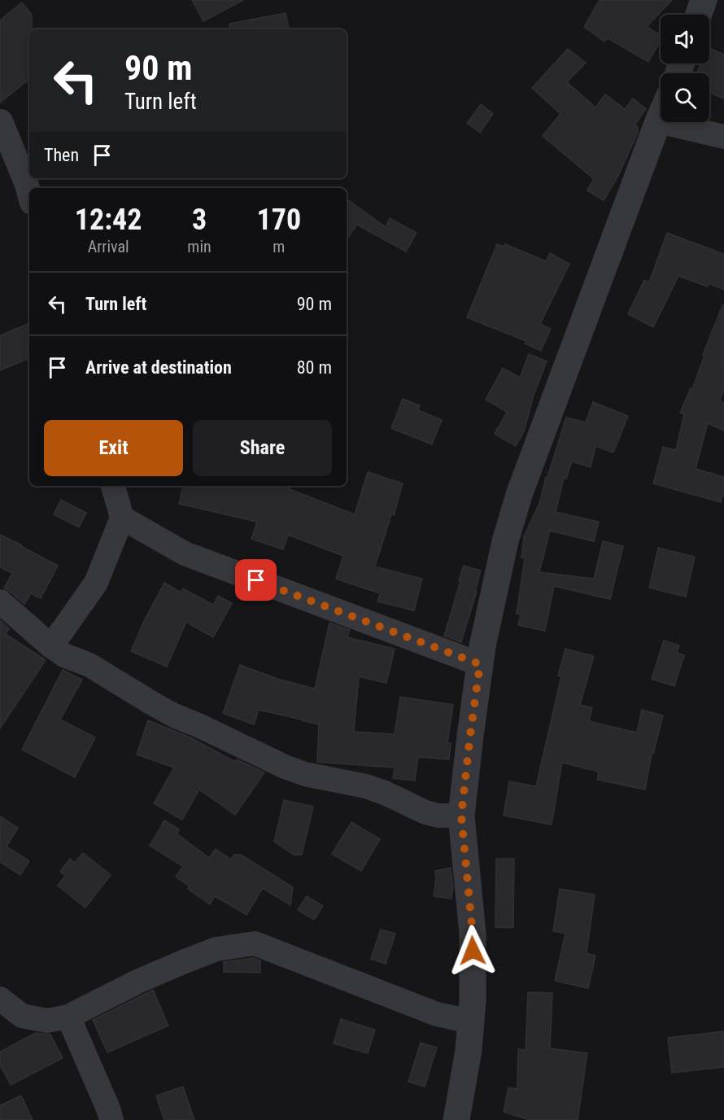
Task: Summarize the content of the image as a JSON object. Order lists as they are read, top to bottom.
{
  "page": {
    "turn": ["90 m", "Turn left"],
    "then": "Then",
    "eta": [
      "12:42",
      "Arrival",
      "3",
      "min",
      "170",
      "m"
    ],
    "list": [
      {
        "name": "Turn left",
        "value": "90 m"
      },
      {
        "name": "Arrive at destination",
        "value": "80 m"
      }
    ],
    "buttons": ["Exit", "Share"]
  }
}
